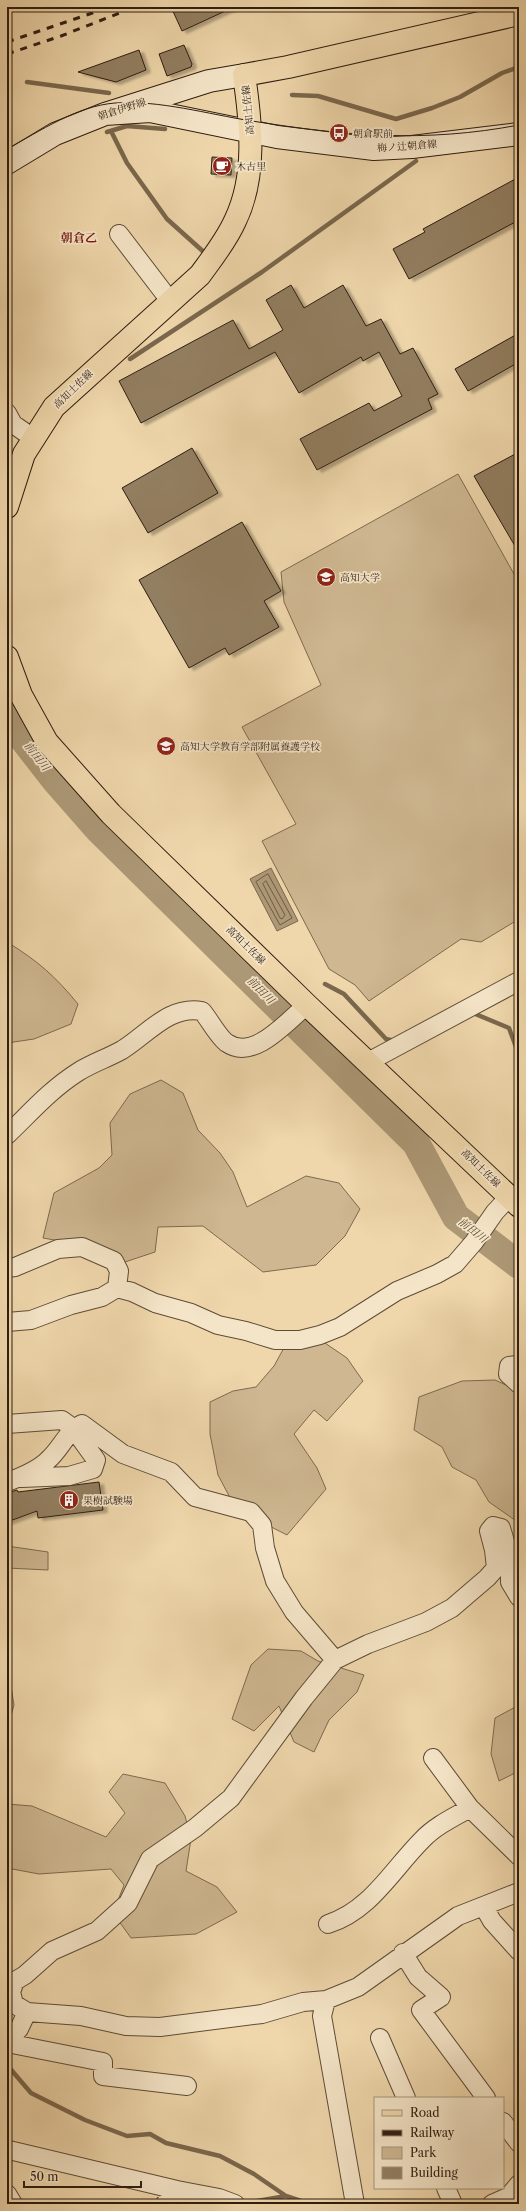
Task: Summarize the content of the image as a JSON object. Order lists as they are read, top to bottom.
{
  "streets": {
    "main road": ["朝倉伊野線", "高知土佐線", "梅ノ辻朝倉線"]
  },
  "crossings": [
    ["朝倉伊野線", "高知土佐線"],
    ["朝倉伊野線", "梅ノ辻朝倉線"],
    ["高知土佐線", "梅ノ辻朝倉線"]
  ],
  "districts": ["朝倉乙"],
  "water": ["前田川"],
  "places": {
    "bus stop": ["朝倉駅前"],
    "cafe": ["木古里"],
    "school or university": ["高知大学", "高知大学教育学部附属養護学校"],
    "building": ["果樹試験場"]
  },
  "legend": [
    "Road",
    "Railway",
    "Park",
    "Building"
  ],
  "scale_bar": "50 m"
}
